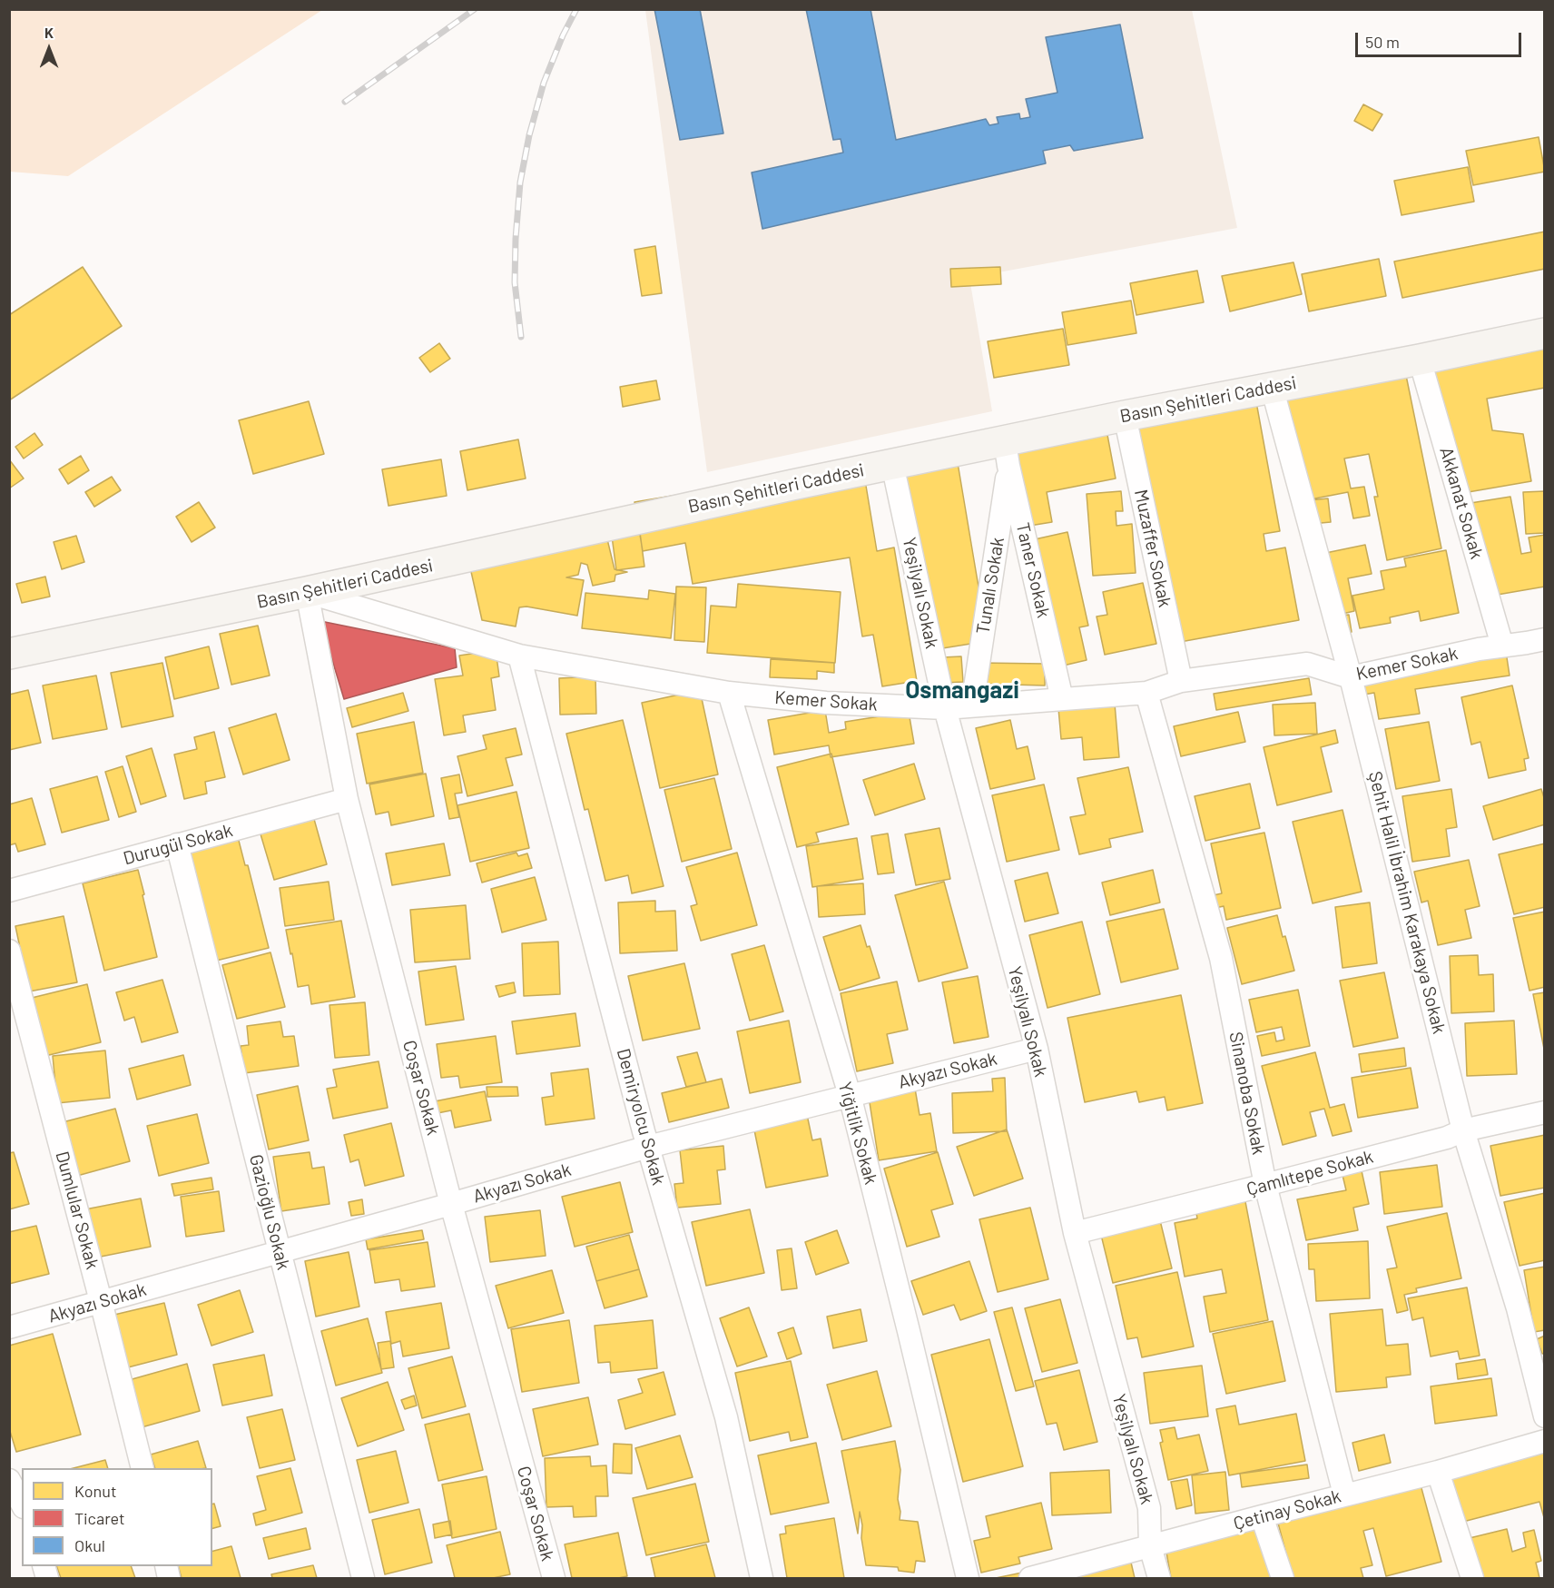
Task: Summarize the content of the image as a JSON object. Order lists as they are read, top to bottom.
{
  "streets": {
    "main road": ["Basın Şehitleri Caddesi"],
    "street": [
      "Akkanat Sokak",
      "Muzaffer Sokak",
      "Taner Sokak",
      "Tunalı Sokak",
      "Yeşilyalı Sokak",
      "Kemer Sokak",
      "Durugül Sokak",
      "Şehit Halil İbrahim Karakaya Sokak",
      "Akyazı Sokak",
      "Coşar Sokak",
      "Sinanoba Sokak",
      "Demiryolcu Sokak",
      "Yiğitlik Sokak",
      "Çamlıtepe Sokak",
      "Dumlular Sokak",
      "Gazioğlu Sokak",
      "Çetinay Sokak"
    ]
  },
  "crossings": [
    ["Basın Şehitleri Caddesi", "Akkanat Sokak"],
    ["Basın Şehitleri Caddesi", "Muzaffer Sokak"],
    ["Basın Şehitleri Caddesi", "Taner Sokak"],
    ["Basın Şehitleri Caddesi", "Tunalı Sokak"],
    ["Basın Şehitleri Caddesi", "Yeşilyalı Sokak"],
    ["Basın Şehitleri Caddesi", "Kemer Sokak"],
    ["Basın Şehitleri Caddesi", "Şehit Halil İbrahim Karakaya Sokak"],
    ["Basın Şehitleri Caddesi", "Coşar Sokak"],
    ["Akkanat Sokak", "Kemer Sokak"],
    ["Muzaffer Sokak", "Kemer Sokak"],
    ["Taner Sokak", "Tunalı Sokak"],
    ["Taner Sokak", "Kemer Sokak"],
    ["Tunalı Sokak", "Kemer Sokak"],
    ["Yeşilyalı Sokak", "Kemer Sokak"],
    ["Yeşilyalı Sokak", "Akyazı Sokak"],
    ["Yeşilyalı Sokak", "Çamlıtepe Sokak"],
    ["Yeşilyalı Sokak", "Çetinay Sokak"],
    ["Kemer Sokak", "Şehit Halil İbrahim Karakaya Sokak"],
    ["Kemer Sokak", "Coşar Sokak"],
    ["Kemer Sokak", "Sinanoba Sokak"],
    ["Kemer Sokak", "Demiryolcu Sokak"],
    ["Kemer Sokak", "Yiğitlik Sokak"],
    ["Durugül Sokak", "Coşar Sokak"],
    ["Durugül Sokak", "Gazioğlu Sokak"],
    ["Şehit Halil İbrahim Karakaya Sokak", "Çamlıtepe Sokak"],
    ["Akyazı Sokak", "Coşar Sokak"],
    ["Akyazı Sokak", "Demiryolcu Sokak"],
    ["Akyazı Sokak", "Yiğitlik Sokak"],
    ["Akyazı Sokak", "Dumlular Sokak"],
    ["Akyazı Sokak", "Gazioğlu Sokak"],
    ["Sinanoba Sokak", "Çamlıtepe Sokak"],
    ["Sinanoba Sokak", "Çetinay Sokak"]
  ],
  "districts": ["Osmangazi"],
  "legend": ["Konut", "Ticaret", "Okul"],
  "scale_bar": "50 m",
  "north": "top"
}
